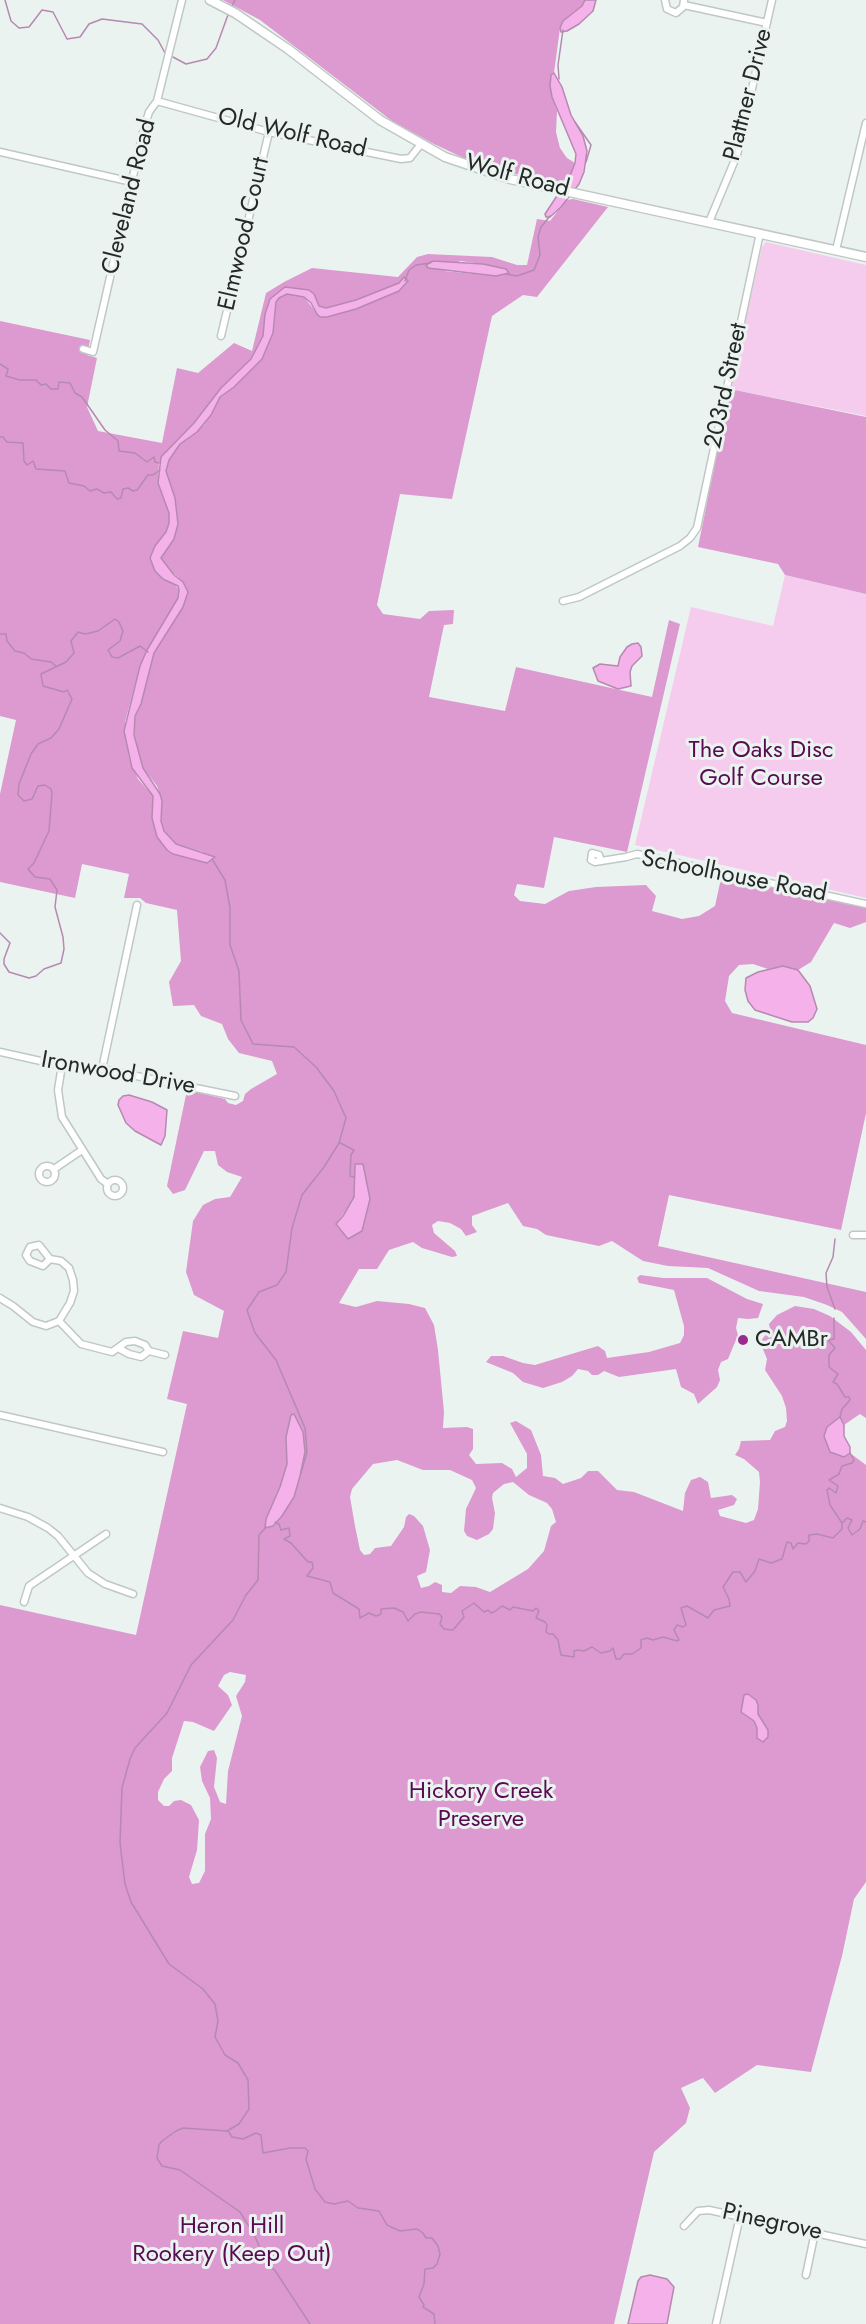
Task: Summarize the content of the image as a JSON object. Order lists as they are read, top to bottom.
{
  "streets": {
    "main road": ["Wolf Road"],
    "street": [
      "Plattner Drive",
      "Old Wolf Road",
      "Cleveland Road",
      "Elmwood Court",
      "203rd Street",
      "Schoolhouse Road",
      "Ironwood Drive",
      "Pinegrove"
    ]
  },
  "crossings": [
    ["Plattner Drive", "Wolf Road"],
    ["Old Wolf Road", "Wolf Road"],
    ["Old Wolf Road", "Cleveland Road"],
    ["Old Wolf Road", "Elmwood Court"],
    ["Wolf Road", "203rd Street"]
  ],
  "parks": ["The Oaks Disc Golf Course", "Hickory Creek Preserve", "Heron Hill Rookery (Keep Out)"],
  "places": ["CAMBr"]
}
